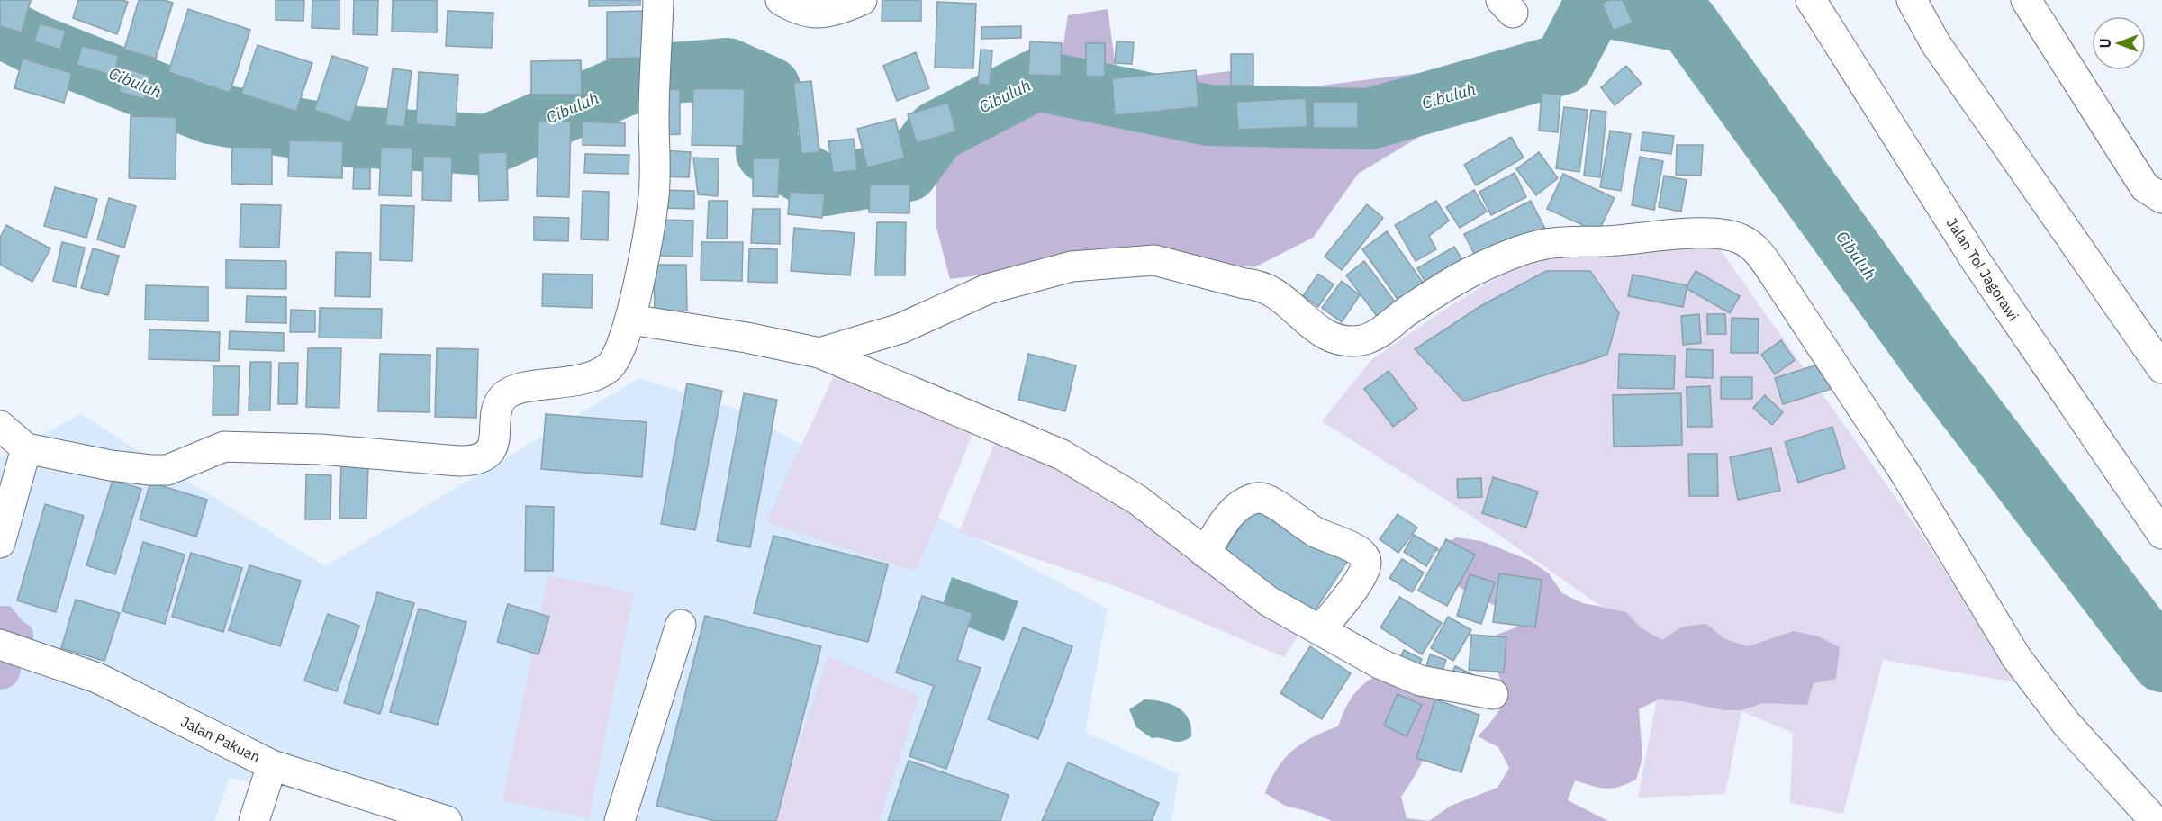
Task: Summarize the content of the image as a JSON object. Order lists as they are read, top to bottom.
{
  "streets": {
    "main road": ["Jalan Tol Jagorawi", "Jalan Pakuan"]
  },
  "water": ["Cibuluh"],
  "north": "left"
}
